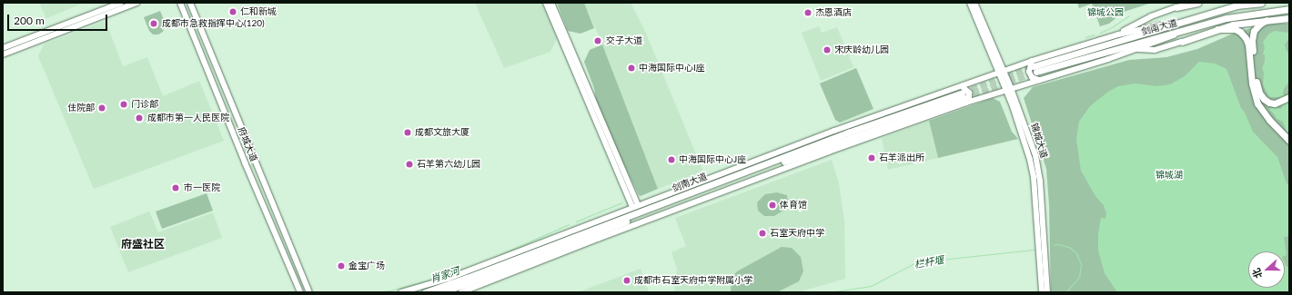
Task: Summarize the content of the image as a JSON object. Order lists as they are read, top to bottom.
{
  "streets": {
    "highway": ["剑南大道"],
    "main road": ["锦城大道", "府城大道"]
  },
  "districts": ["府盛社区"],
  "water": ["栏杆堰", "肖家河"],
  "parks": ["锦城公园", "锦城湖"],
  "places": [
    "仁和新城",
    "杰恩酒店",
    "成都市急救指挥中心(120)",
    "交子大道",
    "宋庆龄幼儿园",
    "中海国际中心I座",
    "门诊部",
    "住院部",
    "成都市第一人民医院",
    "成都文旅大厦",
    "石羊派出所",
    "中海国际中心J座",
    "石羊第六幼儿园",
    "市一医院",
    "体育馆",
    "石室天府中学",
    "金宝广场",
    "成都市石室天府中学附属小学"
  ],
  "scale_bar": "200 m",
  "north": "left"
}
